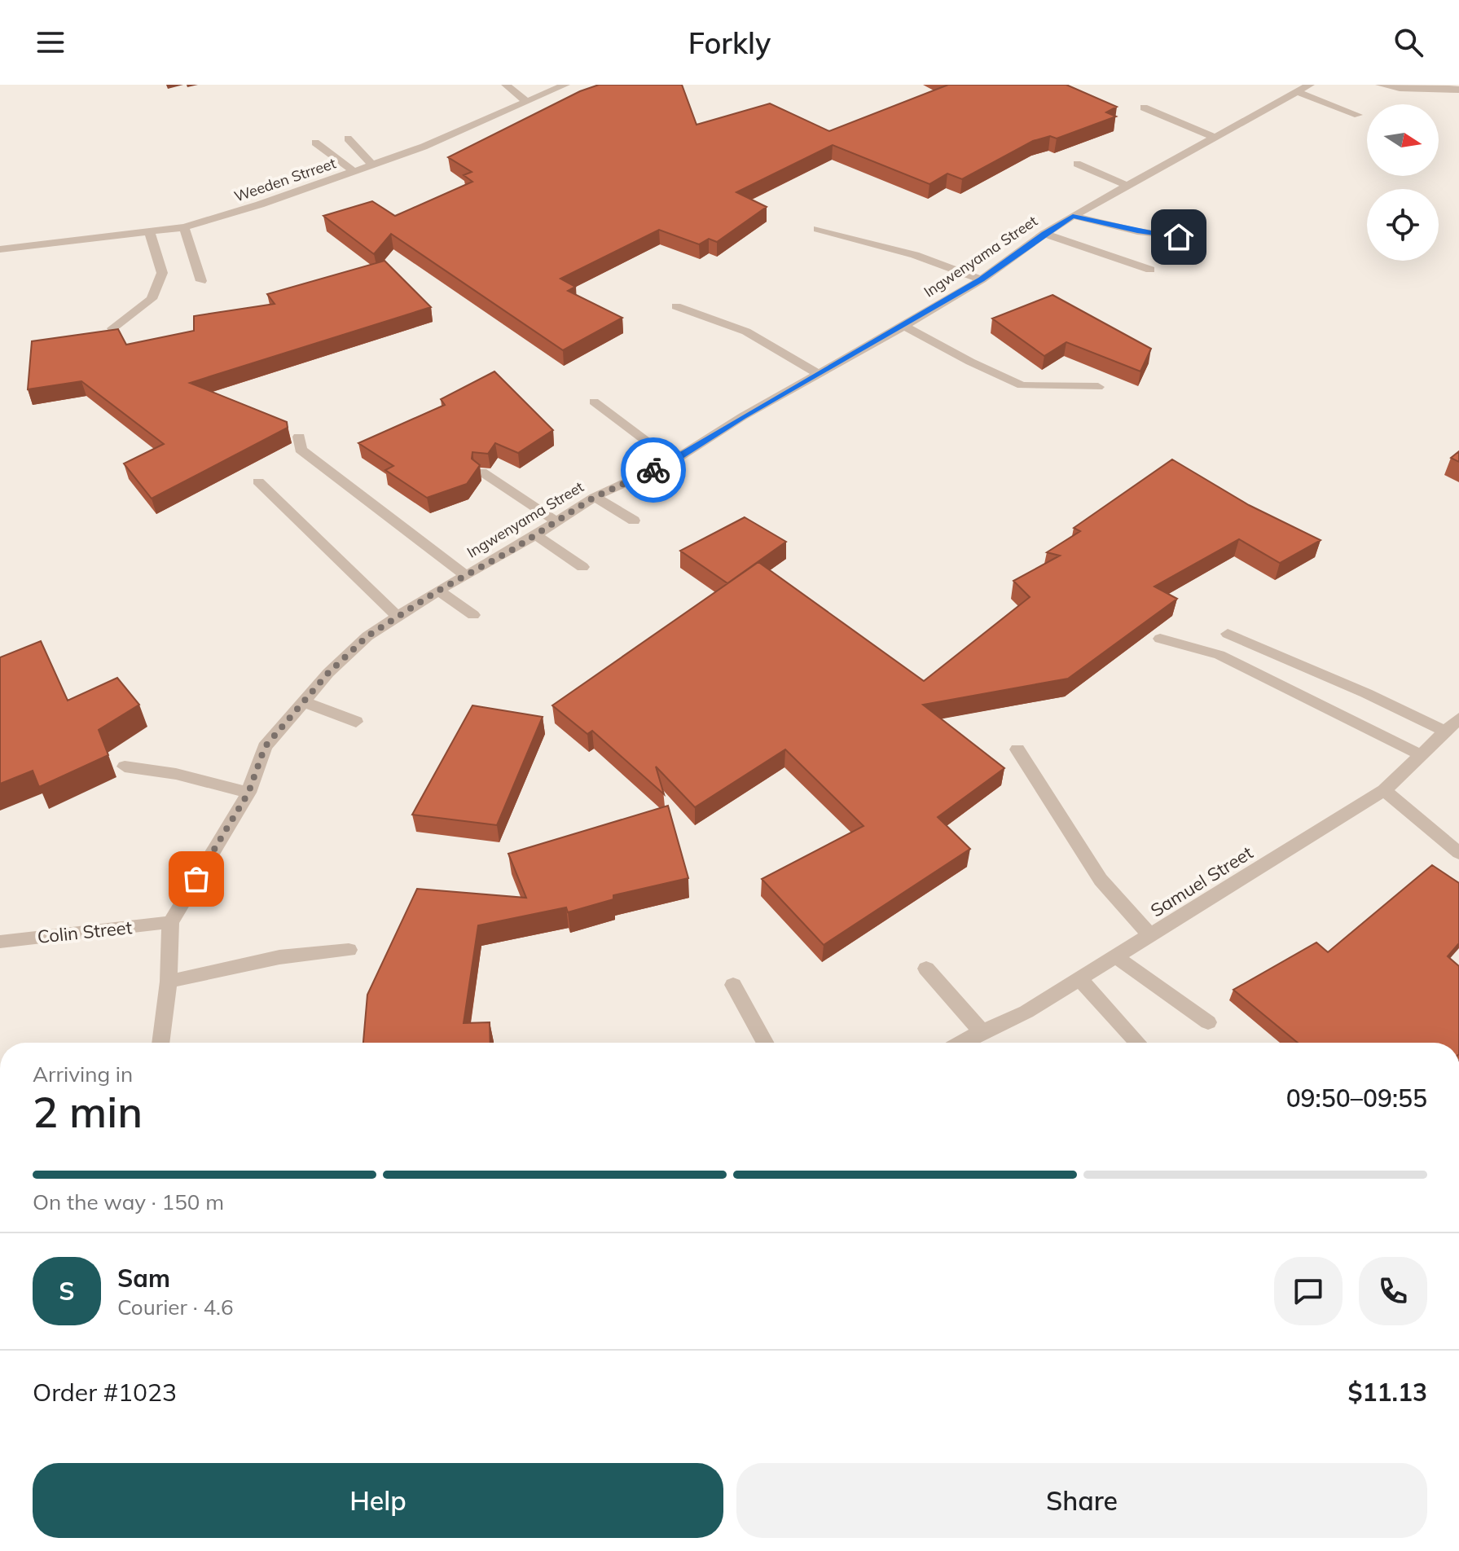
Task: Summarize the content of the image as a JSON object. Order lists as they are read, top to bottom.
{
  "streets": {
    "street": [
      "Weeden Strreet",
      "Ingwenyama Street",
      "Samuel Street",
      "Colin Street"
    ]
  },
  "crossings": [
    ["Ingwenyama Street", "Colin Street"]
  ],
  "north": "right",
  "page": {
    "header": "Forkly",
    "heading": ["2 min", "Arriving in", "09:50–09:55"],
    "panel": [
      "Sam",
      "Courier · 4.6",
      "Order #1023",
      "$11.13"
    ],
    "bar": "On the way · 150 m",
    "round": "S",
    "buttons": ["Help", "Share"]
  }
}
